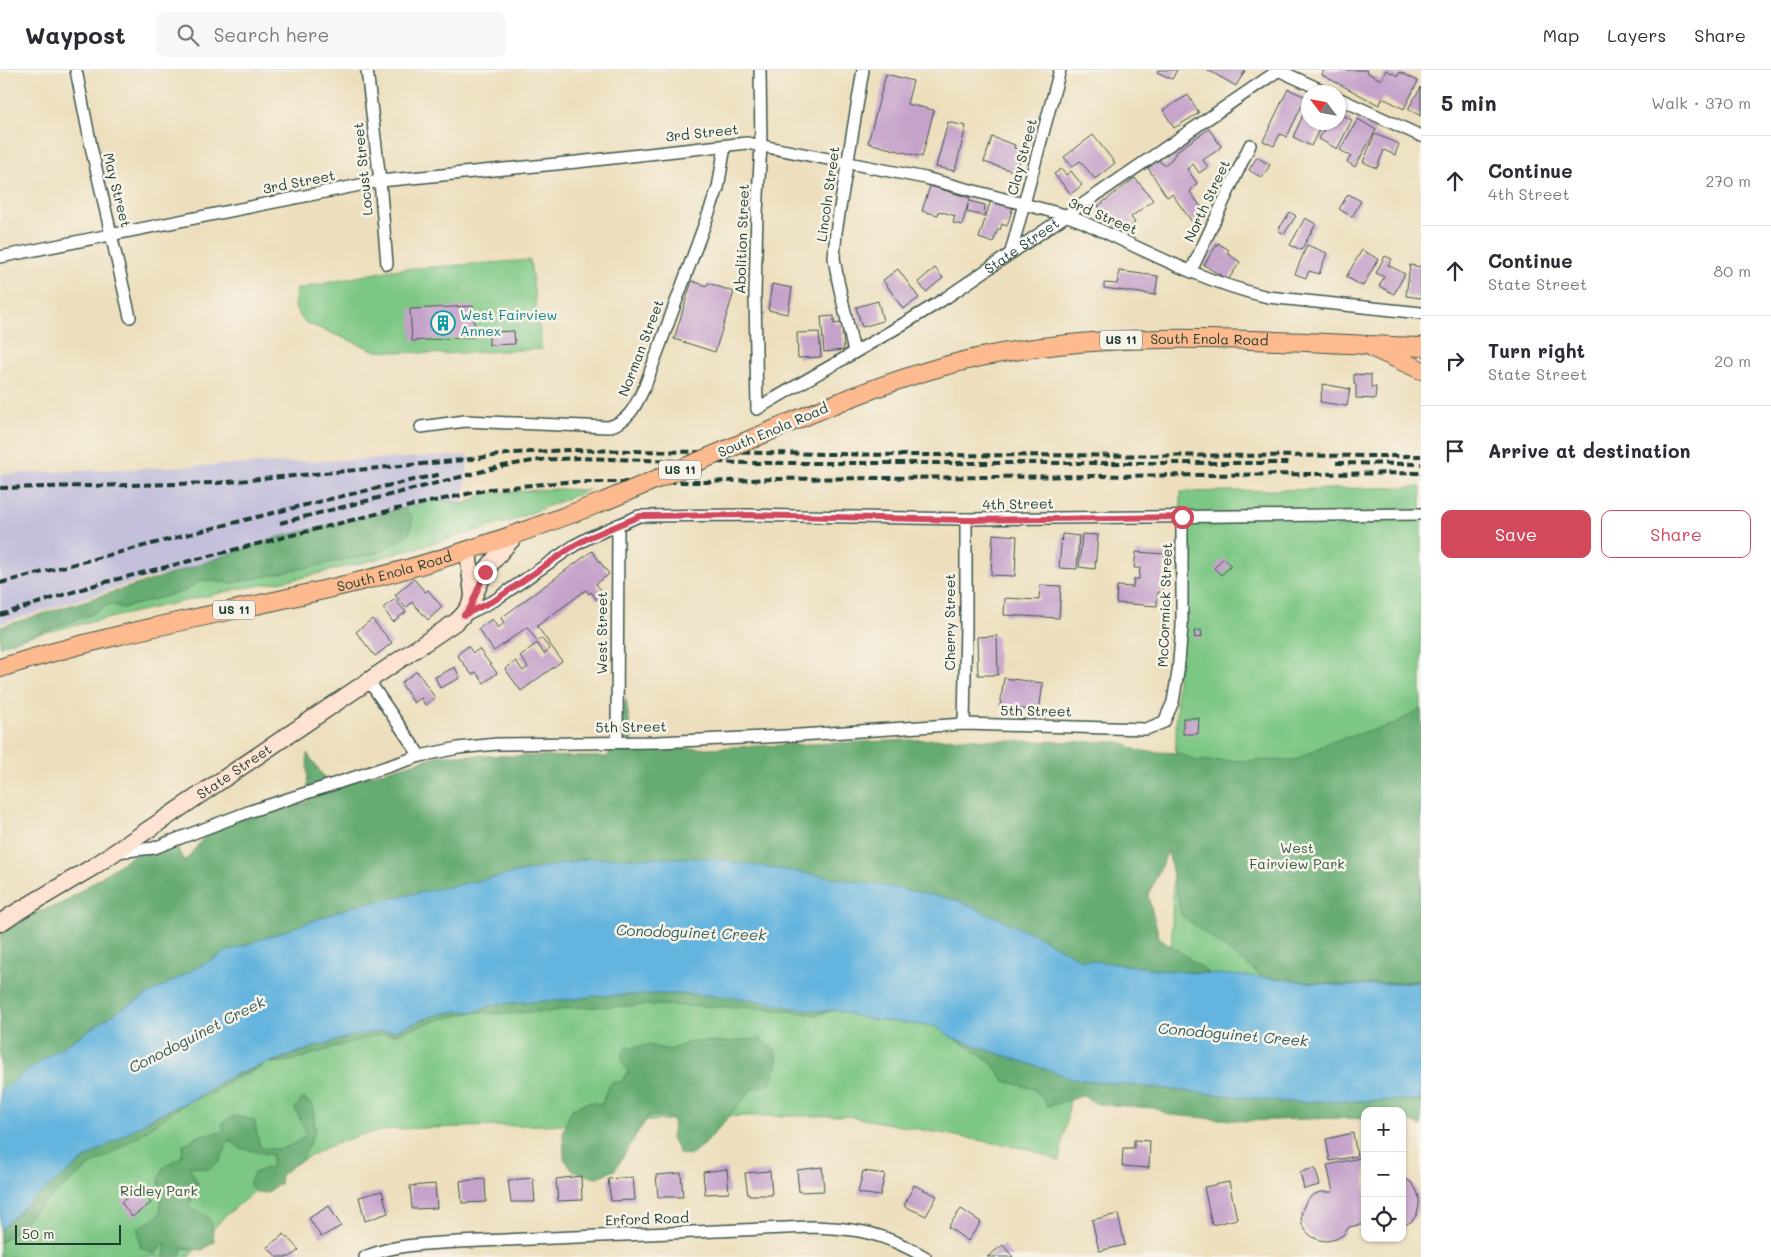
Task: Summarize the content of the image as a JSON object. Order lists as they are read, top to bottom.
{
  "streets": {
    "main road": ["State Street", "US 11", "South Enola Road"],
    "street": [
      "3rd Street",
      "Clay Street",
      "Locust Street",
      "May Street",
      "Lincoln Street",
      "North Street",
      "Abolition Street",
      "Norman Street",
      "4th Street",
      "McCormick Street",
      "Cherry Street",
      "West Street",
      "5th Street",
      "Erford Road"
    ]
  },
  "crossings": [
    ["3rd Street", "Clay Street"],
    ["3rd Street", "Locust Street"],
    ["3rd Street", "May Street"],
    ["3rd Street", "Lincoln Street"],
    ["3rd Street", "North Street"],
    ["3rd Street", "Abolition Street"],
    ["3rd Street", "State Street"],
    ["3rd Street", "Norman Street"],
    ["Clay Street", "State Street"],
    ["Lincoln Street", "State Street"],
    ["Abolition Street", "State Street"],
    ["State Street", "South Enola Road"],
    ["State Street", "4th Street"],
    ["State Street", "West Street"],
    ["State Street", "5th Street"],
    ["4th Street", "McCormick Street"],
    ["4th Street", "Cherry Street"],
    ["4th Street", "West Street"],
    ["McCormick Street", "5th Street"],
    ["Cherry Street", "5th Street"],
    ["West Street", "5th Street"]
  ],
  "water": ["Conodoguinet Creek"],
  "parks": ["West Fairview Park", "Ridley Park"],
  "places": {
    "building": ["West Fairview Annex"]
  },
  "scale_bar": "50 m",
  "north": "top left",
  "page": {
    "header": "Waypost",
    "search": "Search here",
    "nav": ["Map", "Layers", "Share"],
    "heading": ["5 min", "Walk · 370 m"],
    "list": [
      ["Continue", "4th Street", "270 m"],
      ["Continue", "State Street", "80 m"],
      ["Turn right", "State Street", "20 m"],
      "Arrive at destination"
    ],
    "buttons": ["Save", "Share"],
    "map_buttons": ["+", "−"],
    "scale": "50 m"
  }
}
